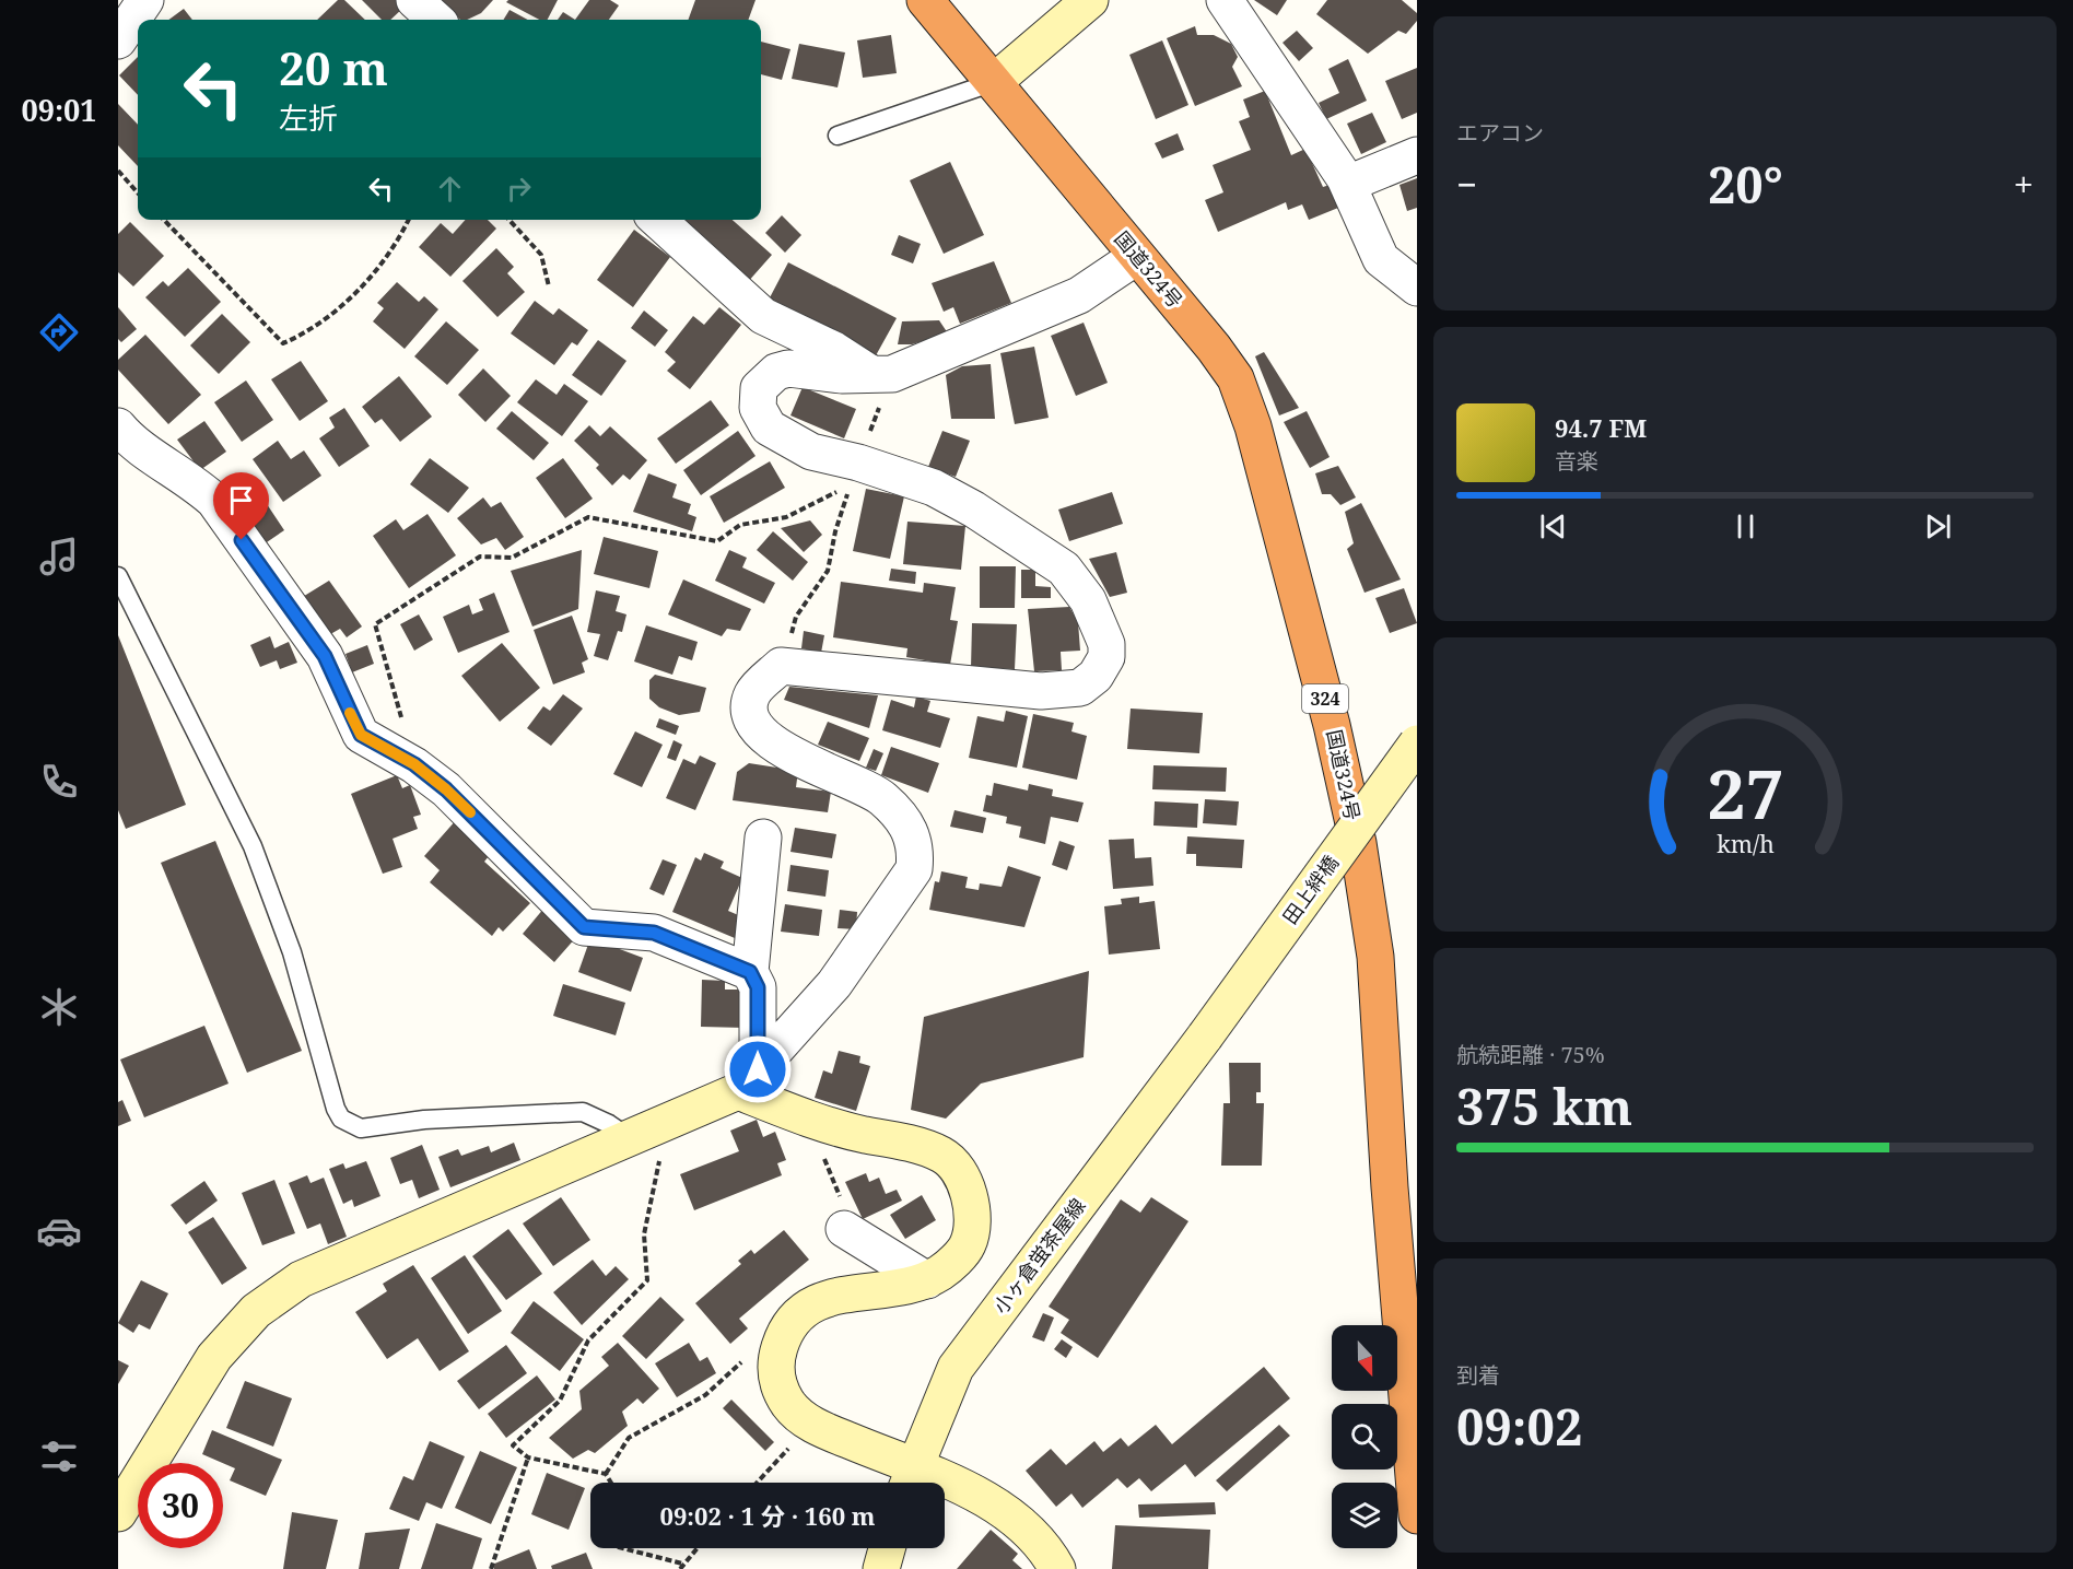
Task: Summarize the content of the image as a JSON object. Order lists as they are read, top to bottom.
{
  "streets": {
    "highway": ["国道324号", "324"],
    "street": ["田上絆橋", "小ヶ倉蛍茶屋線"]
  },
  "crossings": [
    ["田上絆橋", "小ヶ倉蛍茶屋線"]
  ],
  "north": "bottom",
  "page": {
    "tabs": "09:01",
    "tile": [
      "エアコン",
      ["航続距離 · 75%", "375 km"],
      ["到着", "09:02"]
    ],
    "turn": ["20 m", "左折"],
    "heat": ["−", "20°", "+"],
    "song": ["94.7 FM", "音楽"],
    "limit": "30",
    "trip": "09:02 · 1 分 · 160 m",
    "gauge": ["27", "km/h"]
  }
}
